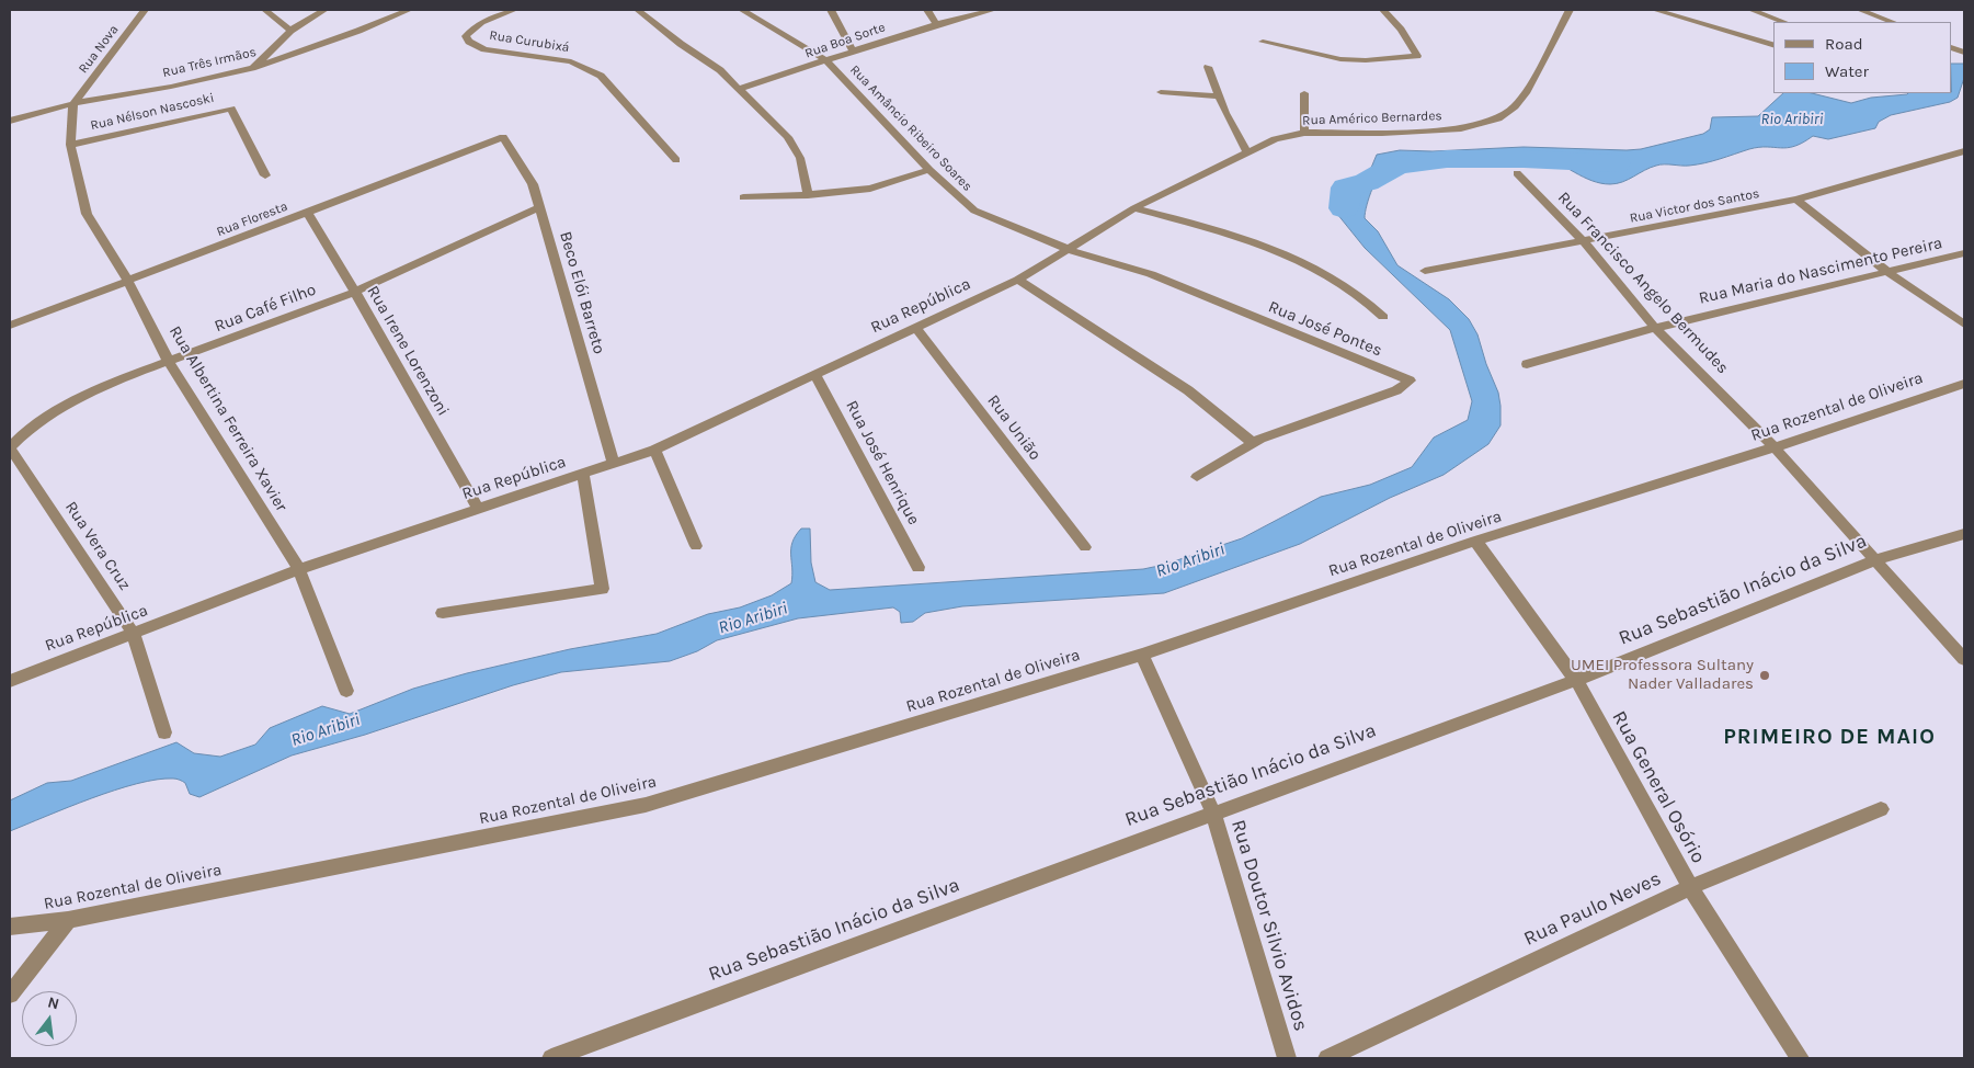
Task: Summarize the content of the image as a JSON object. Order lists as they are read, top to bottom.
{
  "streets": {
    "street": [
      "Rua Boa Sorte",
      "Rua Curubixá",
      "Rua Nova",
      "Rua Três Irmãos",
      "Rua Nélson Nascoski",
      "Rua Américo Bernardes",
      "Rua Amâncio Ribeiro Soares",
      "Rua Victor dos Santos",
      "Rua Floresta",
      "Rua Maria do Nascimento Pereira",
      "Rua Francisco Angelo Bermudes",
      "Beco Elói Barreto",
      "Rua República",
      "Rua Café Filho",
      "Rua José Pontes",
      "Rua Irene Lorenzoni",
      "Rua Rozental de Oliveira",
      "Rua Albertina Ferreira Xavier",
      "Rua União",
      "Rua José Henrique",
      "Rua Vera Cruz",
      "Rua Sebastião Inácio da Silva",
      "Rua General Osório",
      "Rua Paulo Neves",
      "Rua Doutor Silvio Avidos"
    ]
  },
  "crossings": [
    ["Rua Boa Sorte", "Rua Amâncio Ribeiro Soares"],
    ["Rua Nova", "Rua Três Irmãos"],
    ["Rua Nova", "Rua Albertina Ferreira Xavier"],
    ["Rua Três Irmãos", "Rua Albertina Ferreira Xavier"],
    ["Rua Nélson Nascoski", "Rua Albertina Ferreira Xavier"],
    ["Rua Américo Bernardes", "Rua Amâncio Ribeiro Soares"],
    ["Rua Américo Bernardes", "Rua República"],
    ["Rua Américo Bernardes", "Rua José Pontes"],
    ["Rua Amâncio Ribeiro Soares", "Rua José Pontes"],
    ["Rua Victor dos Santos", "Rua Francisco Angelo Bermudes"],
    ["Rua Floresta", "Beco Elói Barreto"],
    ["Rua Floresta", "Rua Irene Lorenzoni"],
    ["Rua Floresta", "Rua Albertina Ferreira Xavier"],
    ["Rua Maria do Nascimento Pereira", "Rua Francisco Angelo Bermudes"],
    ["Rua Francisco Angelo Bermudes", "Rua Rozental de Oliveira"],
    ["Rua Francisco Angelo Bermudes", "Rua Sebastião Inácio da Silva"],
    ["Beco Elói Barreto", "Rua República"],
    ["Beco Elói Barreto", "Rua Café Filho"],
    ["Rua República", "Rua Irene Lorenzoni"],
    ["Rua República", "Rua Albertina Ferreira Xavier"],
    ["Rua República", "Rua União"],
    ["Rua República", "Rua José Henrique"],
    ["Rua República", "Rua Vera Cruz"],
    ["Rua Café Filho", "Rua Irene Lorenzoni"],
    ["Rua Café Filho", "Rua Albertina Ferreira Xavier"],
    ["Rua Café Filho", "Rua Vera Cruz"],
    ["Rua Rozental de Oliveira", "Rua General Osório"],
    ["Rua Rozental de Oliveira", "Rua Doutor Silvio Avidos"],
    ["Rua Sebastião Inácio da Silva", "Rua General Osório"],
    ["Rua Sebastião Inácio da Silva", "Rua Doutor Silvio Avidos"],
    ["Rua General Osório", "Rua Paulo Neves"]
  ],
  "districts": ["PRIMEIRO DE MAIO"],
  "water": ["Rio Aribiri"],
  "places": ["UMEI Professora Sultany Nader Valladares"],
  "legend": ["Road", "Water"],
  "north": "top"
}
